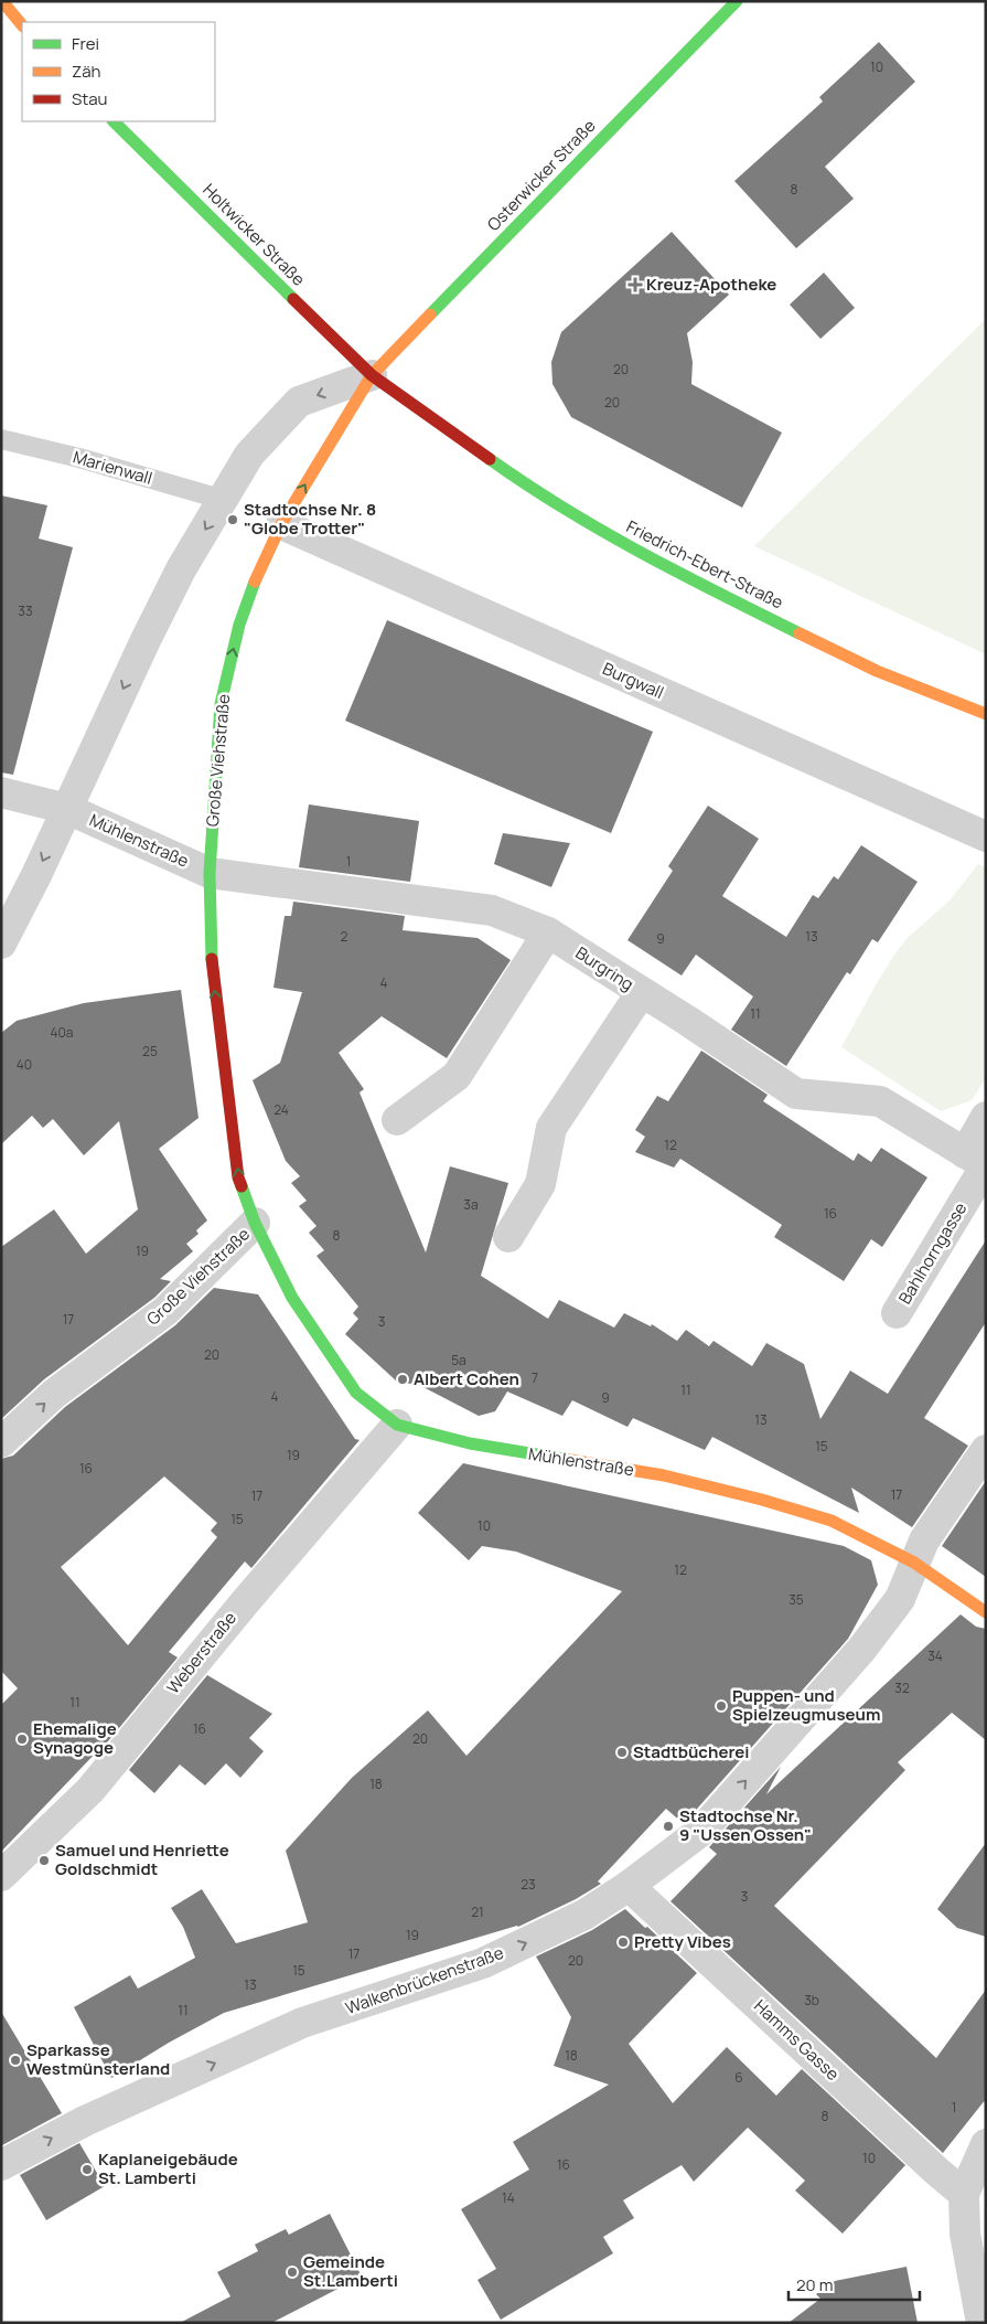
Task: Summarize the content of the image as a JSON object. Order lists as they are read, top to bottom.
{
  "streets": {
    "street": [
      "Osterwicker Straße",
      "Holtwicker Straße",
      "Friedrich-Ebert-Straße",
      "Burgwall",
      "Große Viehstraße",
      "Mühlenstraße",
      "Burgring",
      "Bahlhorngasse",
      "Weberstraße",
      "Walkenbrückenstraße",
      "Hamms Gasse"
    ],
    "lane": ["Marienwall"]
  },
  "crossings": [
    ["Osterwicker Straße", "Holtwicker Straße"],
    ["Osterwicker Straße", "Friedrich-Ebert-Straße"],
    ["Osterwicker Straße", "Große Viehstraße"],
    ["Holtwicker Straße", "Friedrich-Ebert-Straße"],
    ["Holtwicker Straße", "Große Viehstraße"],
    ["Friedrich-Ebert-Straße", "Große Viehstraße"],
    ["Burgwall", "Große Viehstraße"],
    ["Große Viehstraße", "Mühlenstraße"],
    ["Große Viehstraße", "Burgring"],
    ["Mühlenstraße", "Burgring"],
    ["Mühlenstraße", "Weberstraße"],
    ["Mühlenstraße", "Walkenbrückenstraße"],
    ["Burgring", "Bahlhorngasse"],
    ["Walkenbrückenstraße", "Hamms Gasse"]
  ],
  "one_way": ["Große Viehstraße", "Walkenbrückenstraße"],
  "places": {
    "health": ["Kreuz-Apotheke"],
    "other": [
      "Stadtochse Nr. 8 \"Globe Trotter\"",
      "Albert Cohen",
      "Puppen- und Spielzeugmuseum",
      "Ehemalige Synagoge",
      "Stadtbücherei",
      "Stadtochse Nr. 9 \"Ussen Ossen\"",
      "Samuel und Henriette Goldschmidt",
      "Pretty Vibes",
      "Sparkasse Westmünsterland",
      "Kaplaneigebäude St. Lamberti",
      "Gemeinde St.Lamberti"
    ]
  },
  "house_numbers": [
    "10",
    "8",
    "20",
    "20",
    "33",
    "1",
    "2",
    "13",
    "9",
    "4",
    "11",
    "40a",
    "25",
    "40",
    "24",
    "12",
    "3a",
    "16",
    "8",
    "19",
    "17",
    "3",
    "20",
    "5a",
    "7",
    "11",
    "4",
    "9",
    "13",
    "15",
    "19",
    "16",
    "17",
    "17",
    "15",
    "10",
    "12",
    "35",
    "34",
    "32",
    "11",
    "16",
    "20",
    "18",
    "23",
    "3",
    "21",
    "19",
    "17",
    "20",
    "15",
    "13",
    "3b",
    "11",
    "18",
    "6",
    "1",
    "8",
    "10",
    "16",
    "14"
  ],
  "legend": ["Frei", "Zäh", "Stau"],
  "scale_bar": "20 m"
}
